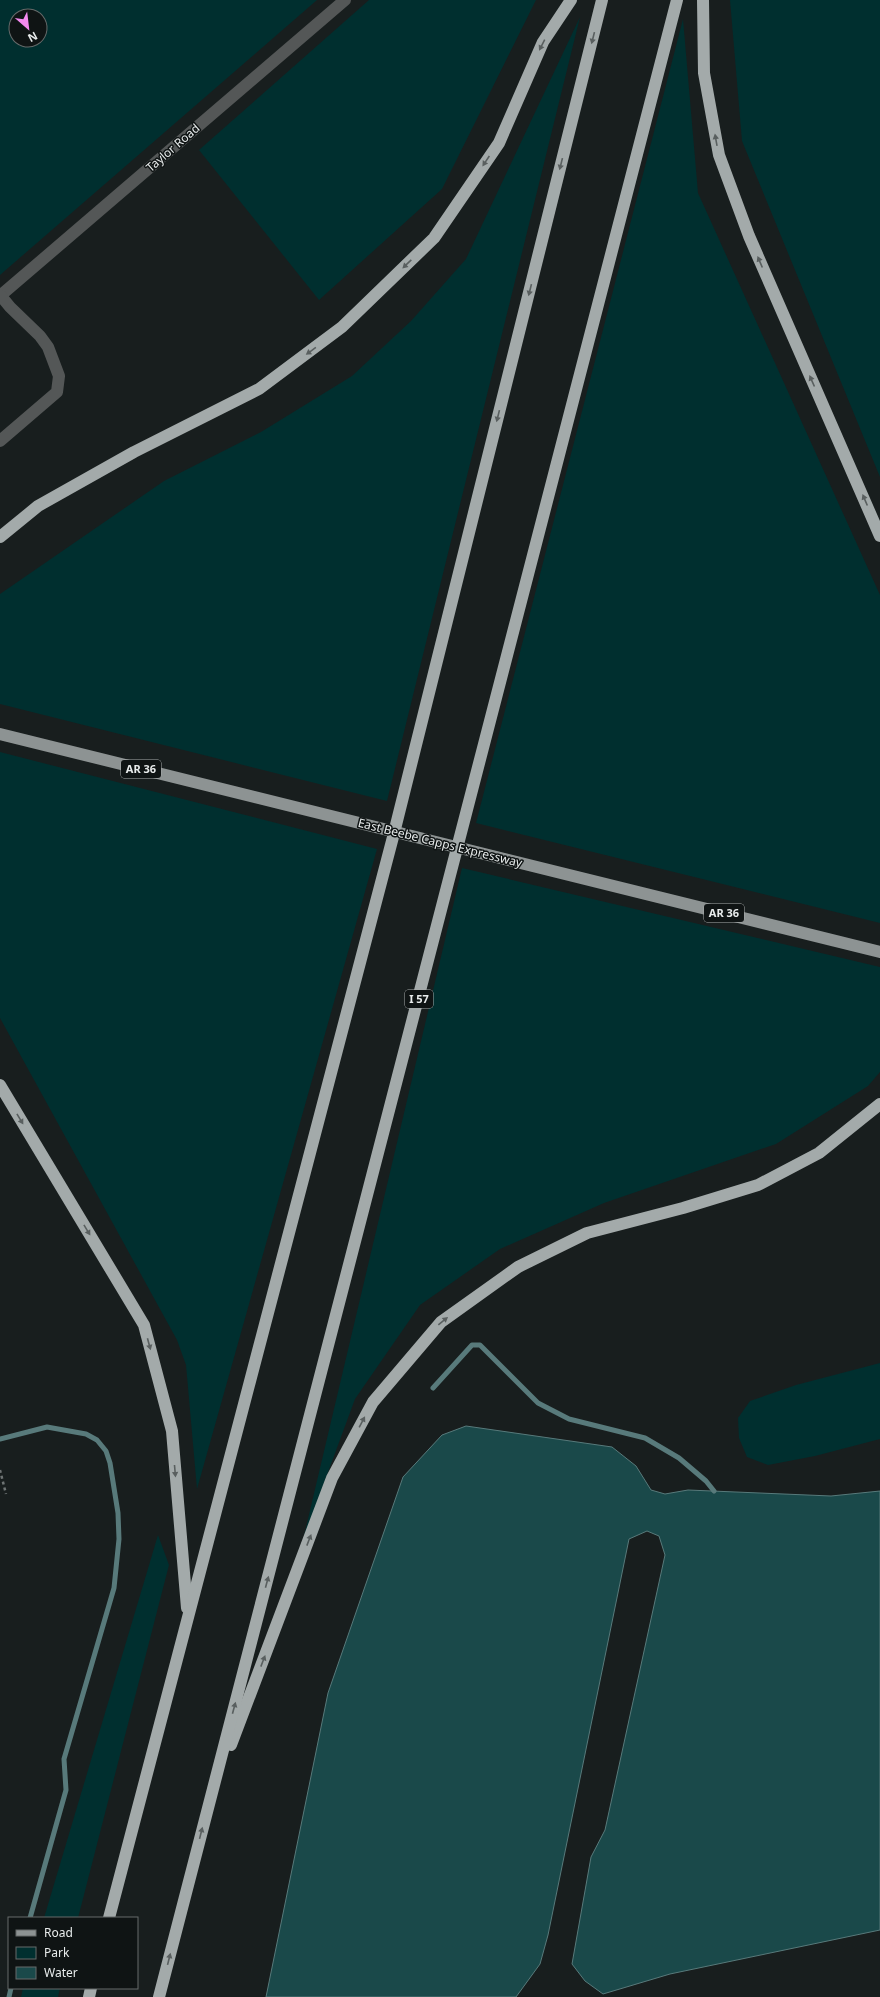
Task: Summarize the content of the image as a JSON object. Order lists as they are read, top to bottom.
{
  "streets": {
    "highway": ["I 57"],
    "main road": ["AR 36", "East Beebe Capps Expressway"],
    "street": ["Taylor Road"]
  },
  "legend": ["Road", "Park", "Water"],
  "north": "bottom right"
}
